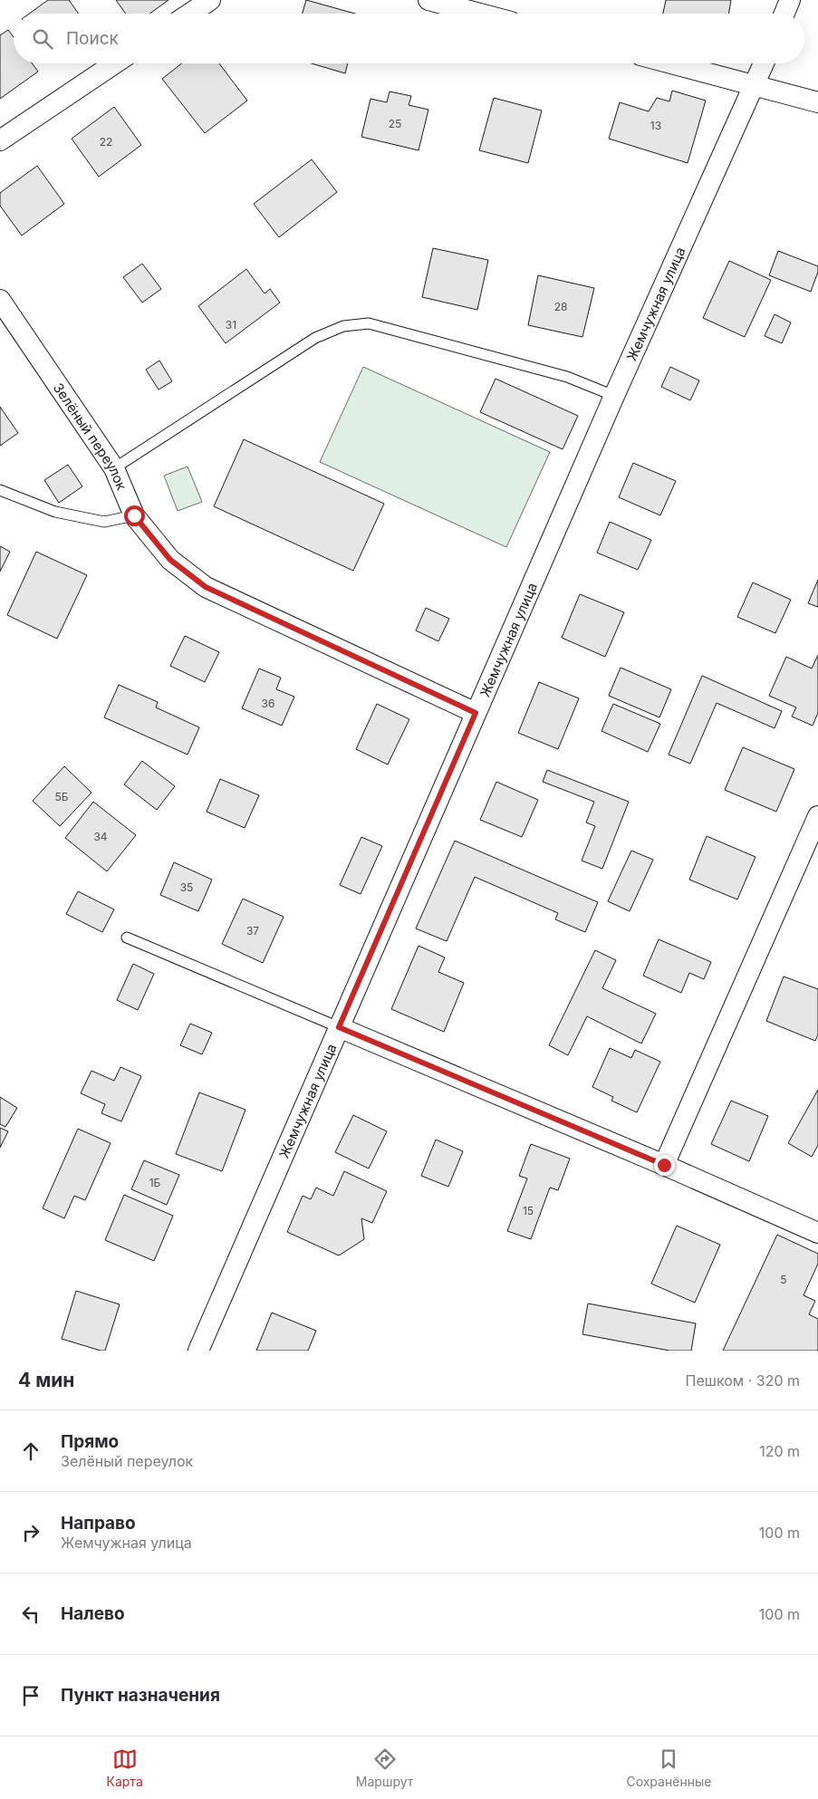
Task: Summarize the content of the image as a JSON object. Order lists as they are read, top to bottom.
{
  "streets": {
    "street": ["Жемчужная улица", "Зелёный переулок"]
  },
  "crossings": [
    ["Жемчужная улица", "Зелёный переулок"]
  ],
  "house_numbers": [
    "25",
    "13",
    "22",
    "28",
    "31",
    "36",
    "5Б",
    "34",
    "35",
    "37",
    "1Б",
    "15",
    "5"
  ],
  "page": {
    "search": "Поиск",
    "heading": ["4 мин", "Пешком · 320 m"],
    "list": [
      ["Прямо", "Зелёный переулок", "120 m"],
      ["Направо", "Жемчужная улица", "100 m"],
      ["Налево", "100 m"],
      "Пункт назначения"
    ],
    "nav": ["Карта", "Маршрут", "Сохранённые"]
  }
}
